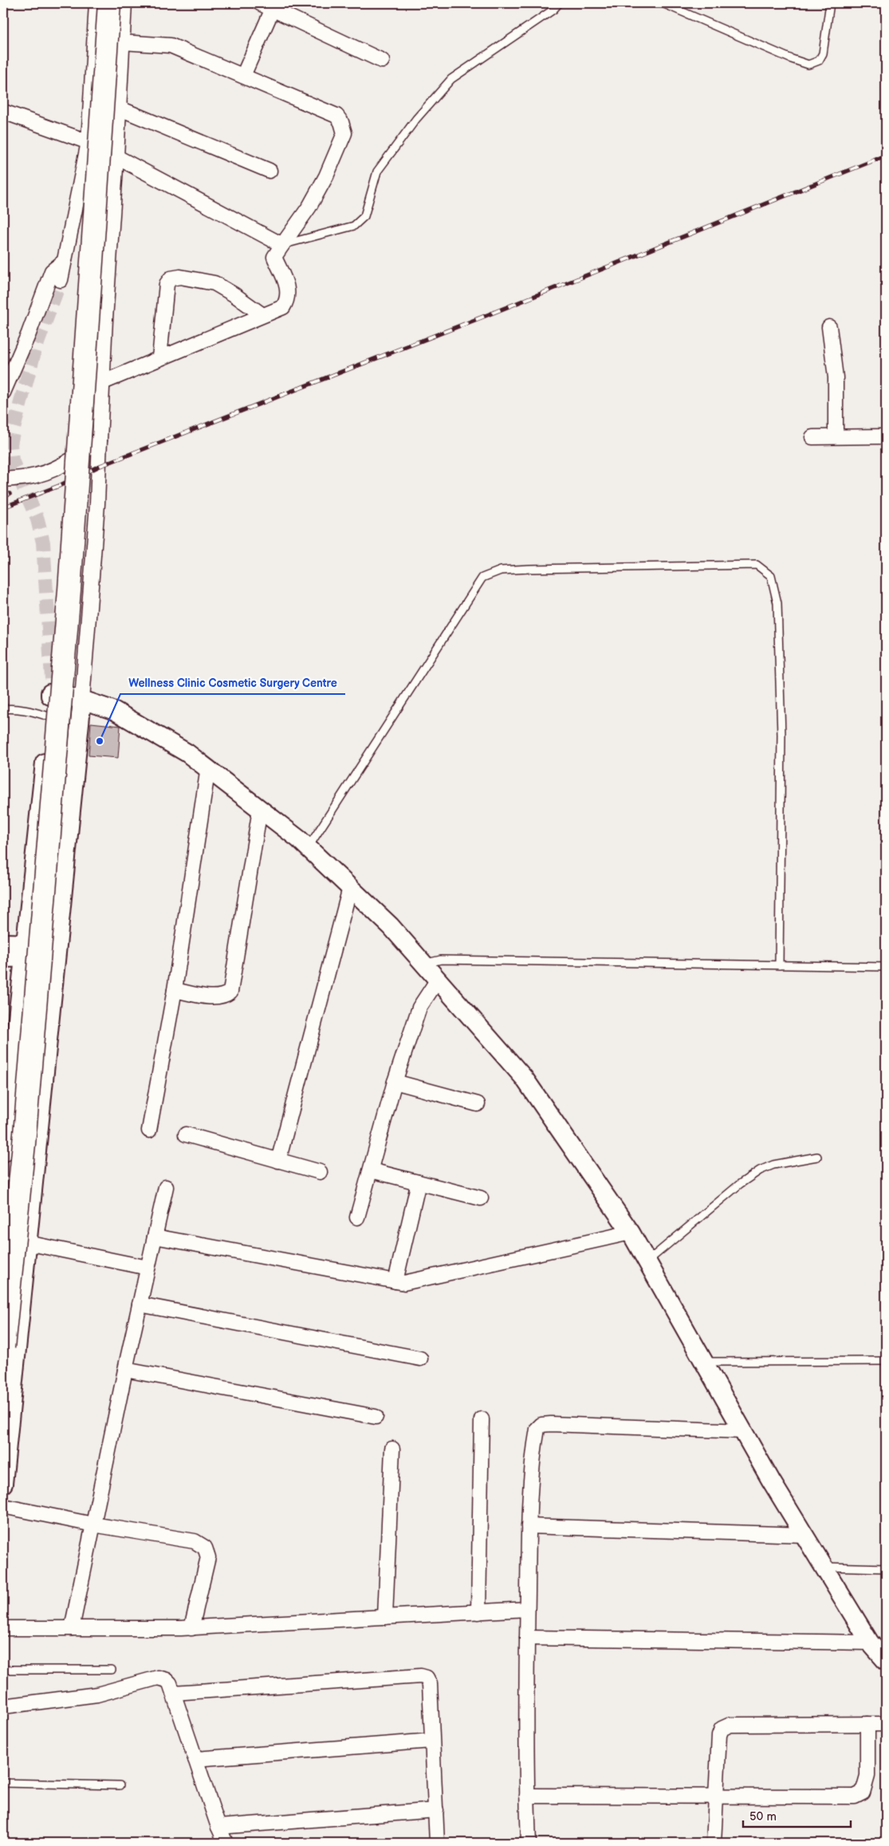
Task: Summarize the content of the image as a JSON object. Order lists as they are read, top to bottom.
{
  "places": ["Wellness Clinic Cosmetic Surgery Centre"],
  "scale_bar": "50 m"
}
